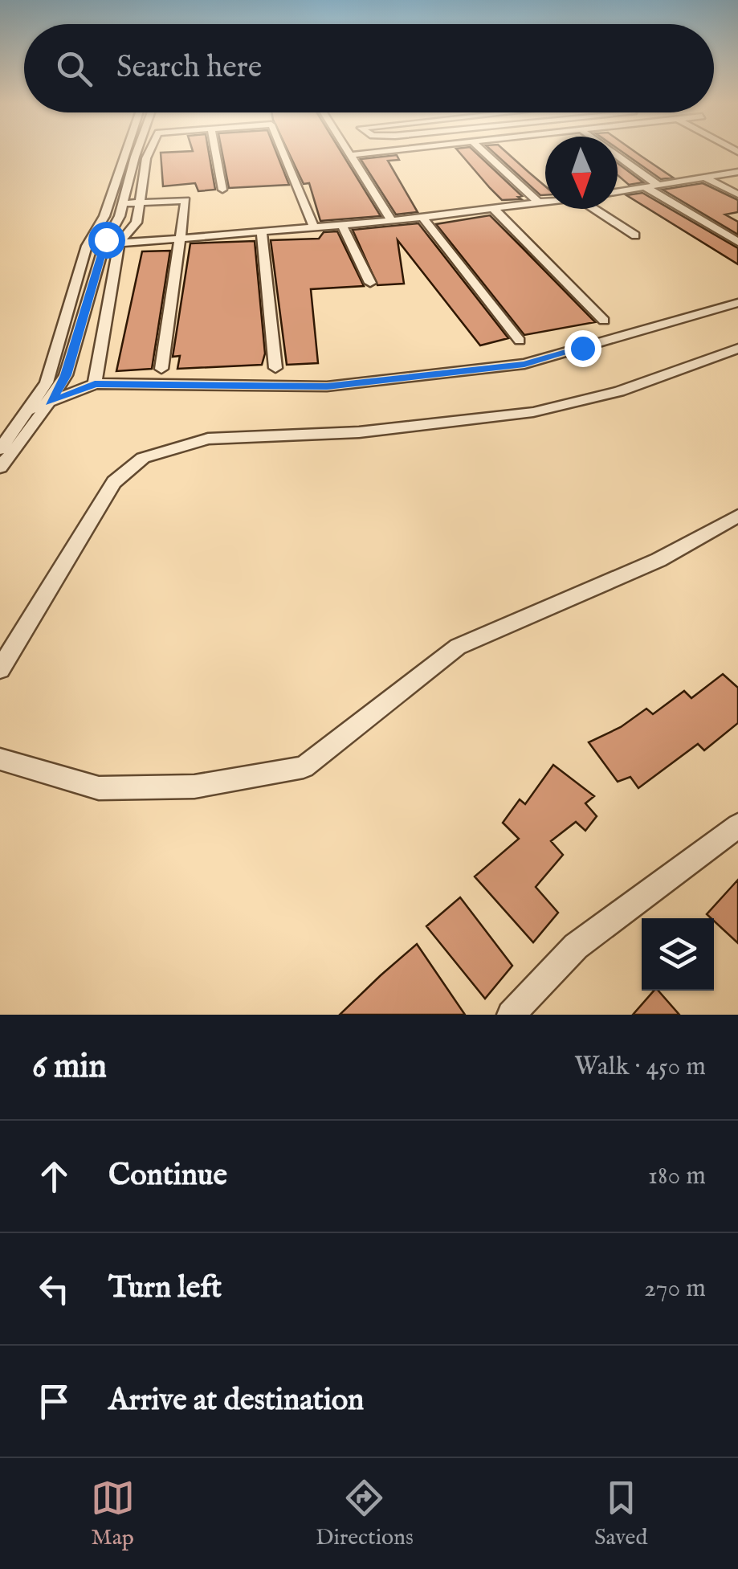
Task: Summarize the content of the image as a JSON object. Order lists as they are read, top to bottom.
{
  "north": "bottom",
  "page": {
    "search": "Search here",
    "heading": ["6 min", "Walk · 450 m"],
    "list": [
      ["Continue", "180 m"],
      ["Turn left", "270 m"],
      "Arrive at destination"
    ],
    "nav": ["Map", "Directions", "Saved"]
  }
}
